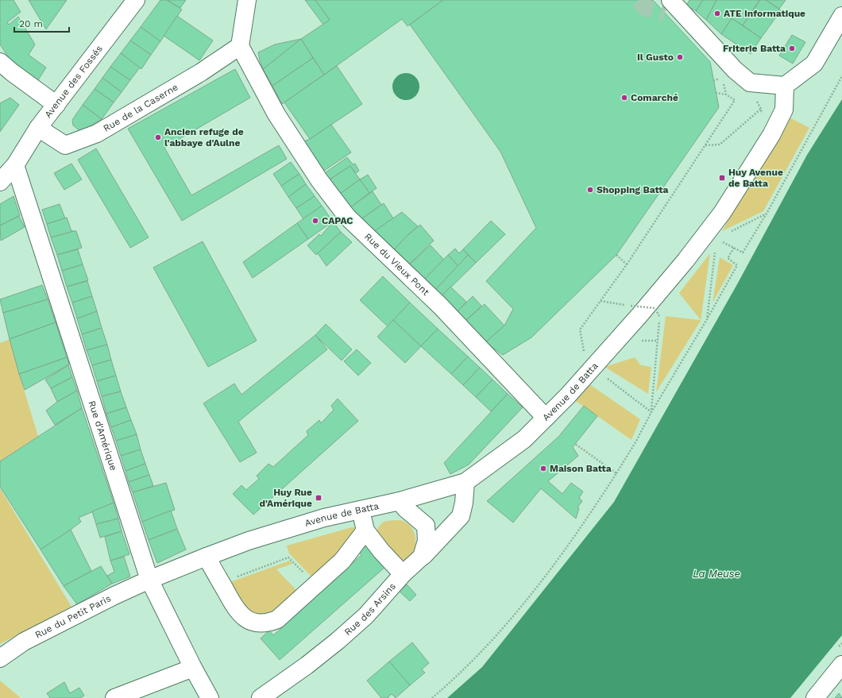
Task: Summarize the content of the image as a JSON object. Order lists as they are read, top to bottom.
{
  "streets": {
    "street": [
      "Avenue des Fossés",
      "Rue de la Caserne",
      "Rue du Vieux Pont",
      "Avenue de Batta",
      "Rue d'Amérique",
      "Rue des Arsins",
      "Rue du Petit Paris"
    ]
  },
  "crossings": [
    ["Avenue des Fossés", "Rue de la Caserne"],
    ["Avenue des Fossés", "Rue d'Amérique"],
    ["Rue de la Caserne", "Rue du Vieux Pont"],
    ["Rue du Vieux Pont", "Avenue de Batta"],
    ["Avenue de Batta", "Rue d'Amérique"],
    ["Avenue de Batta", "Rue des Arsins"],
    ["Avenue de Batta", "Rue du Petit Paris"],
    ["Rue d'Amérique", "Rue du Petit Paris"]
  ],
  "water": ["La Meuse"],
  "places": {
    "other": [
      "ATE Informatique",
      "Friterie Batta",
      "Il Gusto",
      "Comarché",
      "Ancien refuge de l'abbaye d'Aulne",
      "Shopping Batta",
      "CAPAC",
      "Maison Batta"
    ],
    "transit": ["Huy Avenue de Batta", "Huy Rue d'Amérique"]
  },
  "scale_bar": "20 m"
}
